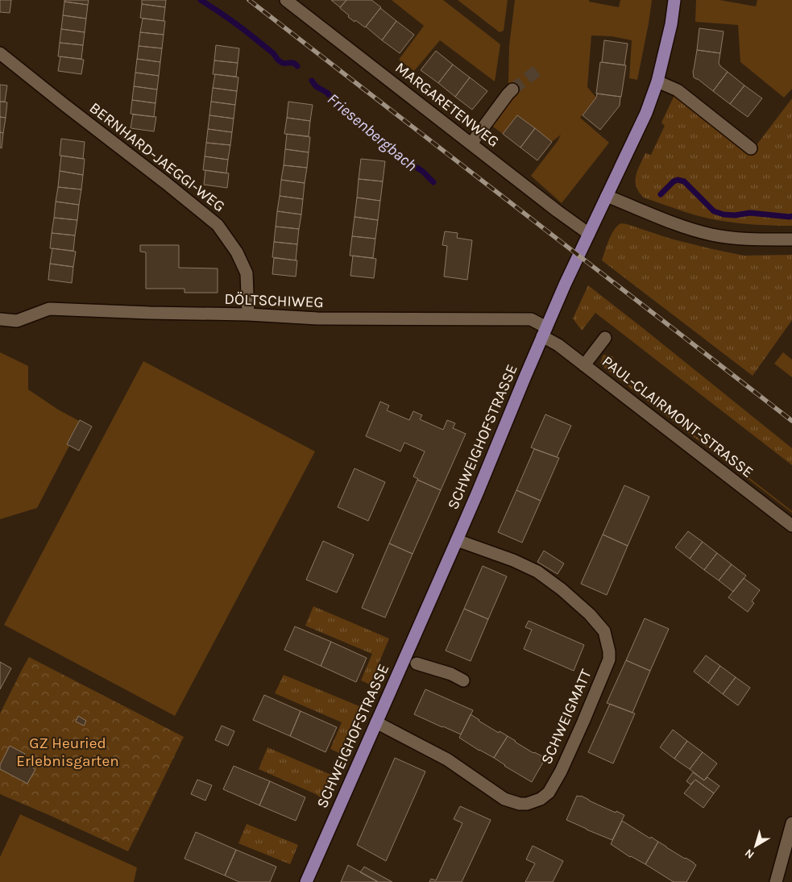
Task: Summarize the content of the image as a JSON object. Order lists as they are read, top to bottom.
{
  "streets": {
    "main road": ["SCHWEIGHOFSTRASSE"],
    "street": [
      "MARGARETENWEG",
      "BERNHARD-JAEGGI-WEG",
      "DÖLTSCHIWEG",
      "PAUL-CLAIRMONT-STRASSE",
      "SCHWEIGMATT"
    ]
  },
  "crossings": [
    ["MARGARETENWEG", "SCHWEIGHOFSTRASSE"],
    ["BERNHARD-JAEGGI-WEG", "DÖLTSCHIWEG"],
    ["DÖLTSCHIWEG", "PAUL-CLAIRMONT-STRASSE"],
    ["DÖLTSCHIWEG", "SCHWEIGHOFSTRASSE"],
    ["PAUL-CLAIRMONT-STRASSE", "SCHWEIGHOFSTRASSE"],
    ["SCHWEIGHOFSTRASSE", "SCHWEIGMATT"]
  ],
  "water": ["Friesenbergbach"],
  "parks": ["GZ Heuried Erlebnisgarten"],
  "north": "bottom left"
}
